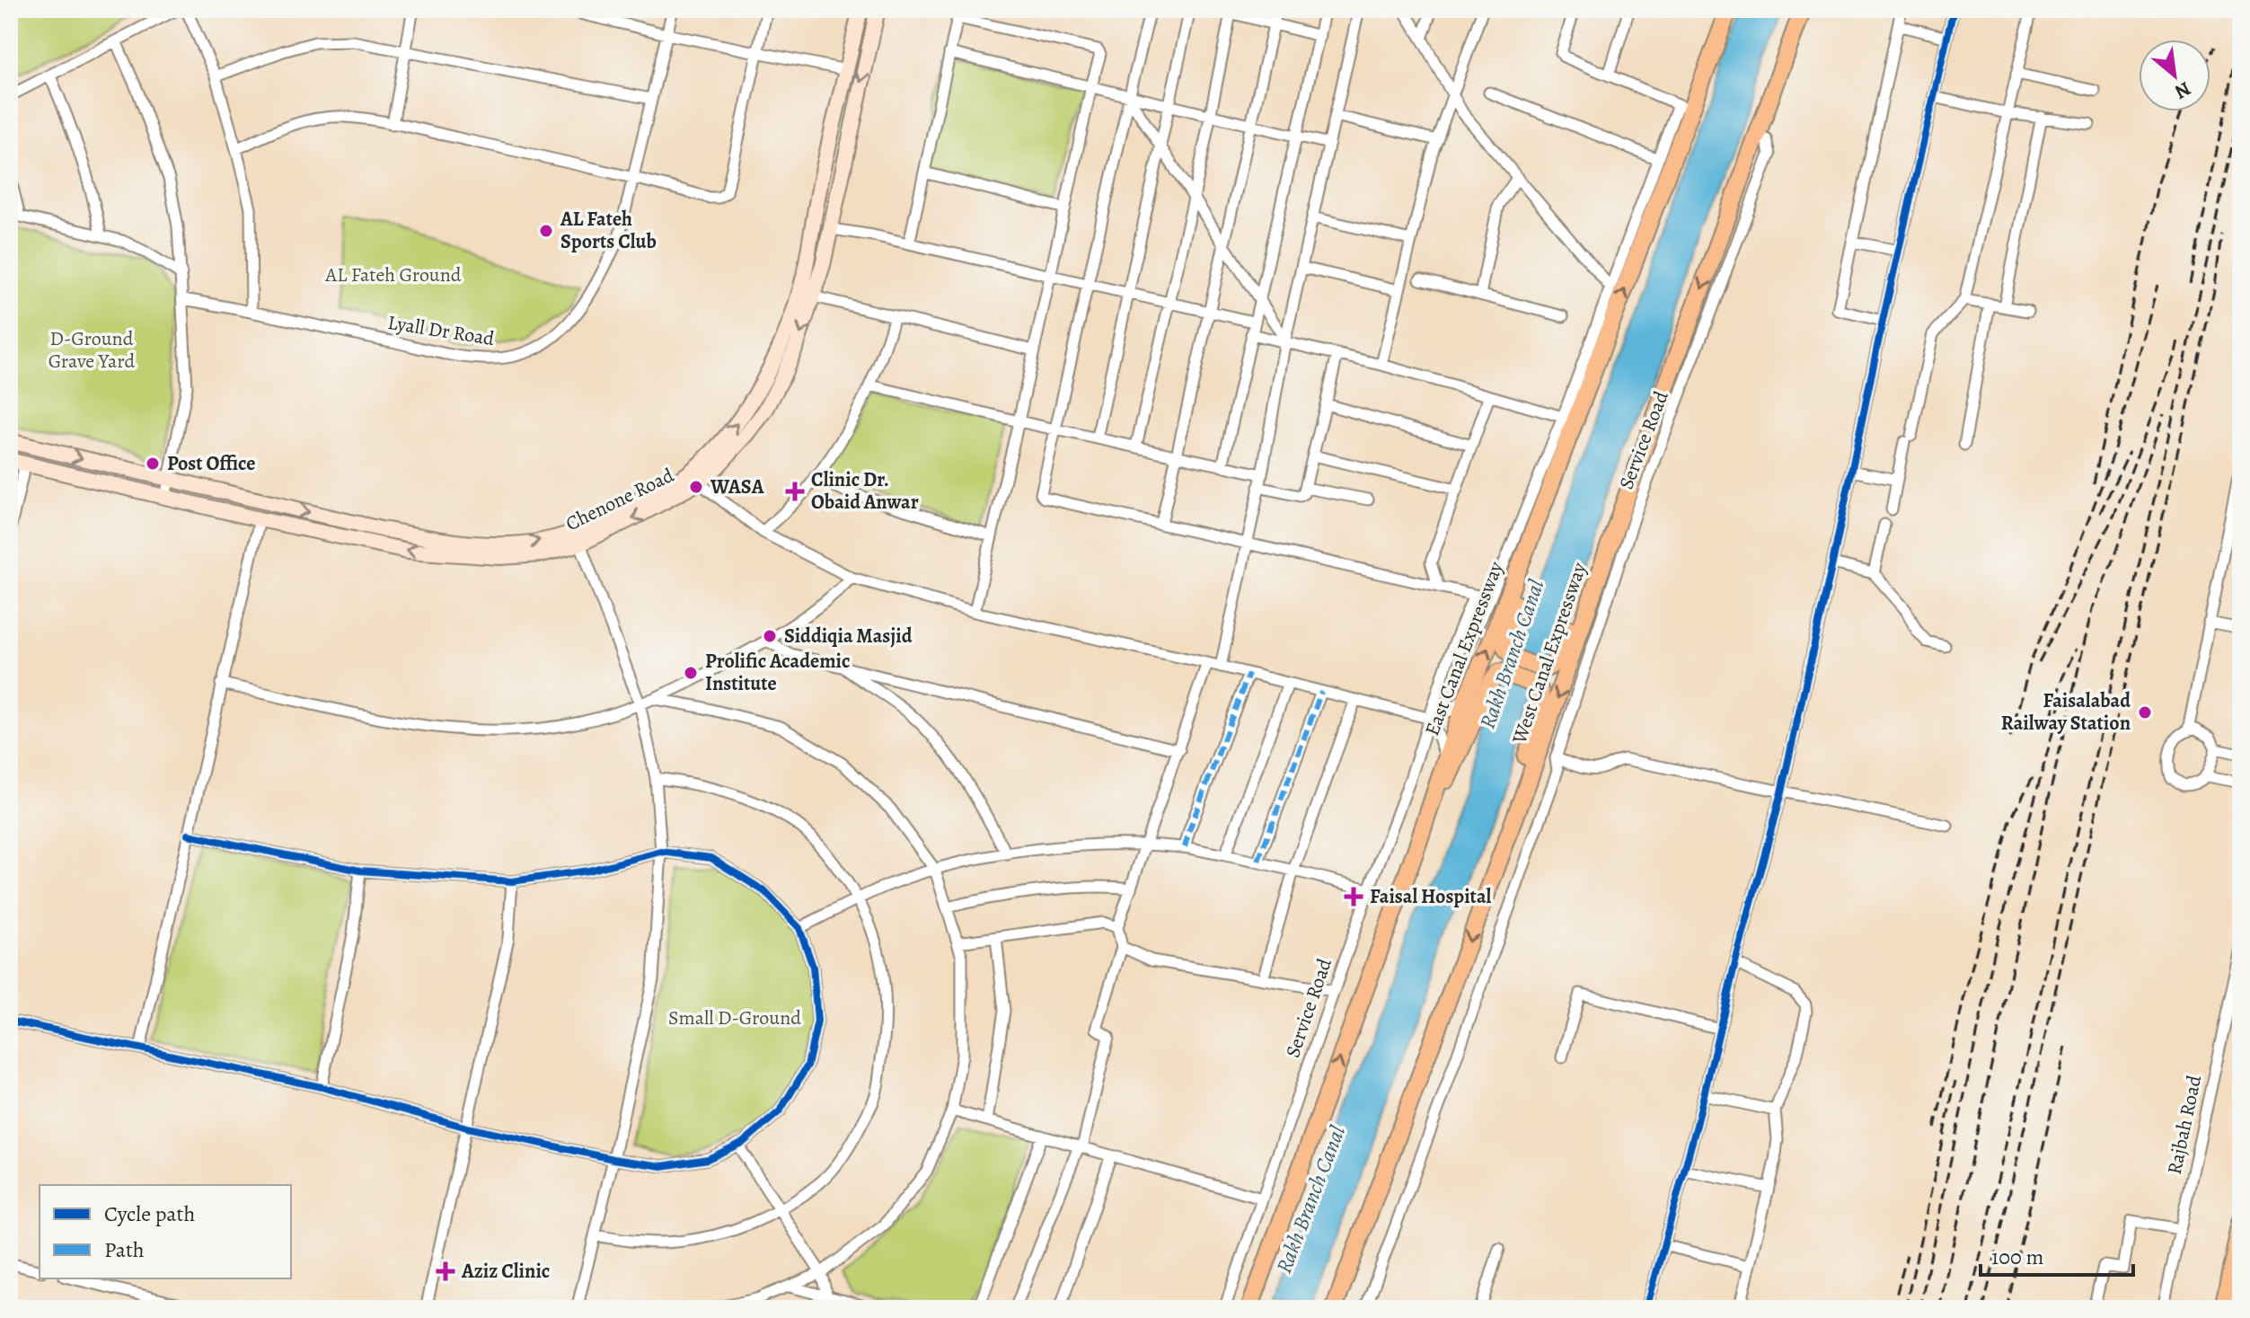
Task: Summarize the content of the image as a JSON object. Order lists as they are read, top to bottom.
{
  "streets": {
    "main road": ["East Canal Expressway", "West Canal Expressway"],
    "street": [
      "Lyall Dr Road",
      "Service Road",
      "Chenone Road",
      "Rajbah Road"
    ]
  },
  "one_way": ["East Canal Expressway", "West Canal Expressway"],
  "water": ["Rakh Branch Canal"],
  "parks": ["AL Fateh Ground", "D-Ground Grave Yard", "Small D-Ground"],
  "places": {
    "other": [
      "AL Fateh Sports Club",
      "Post Office",
      "WASA",
      "Siddiqia Masjid",
      "Prolific Academic Institute",
      "Faisalabad Railway Station"
    ],
    "health": ["Clinic Dr. Obaid Anwar", "Faisal Hospital", "Aziz Clinic"]
  },
  "legend": ["Cycle path", "Path"],
  "scale_bar": "100 m",
  "north": "bottom right"
}
